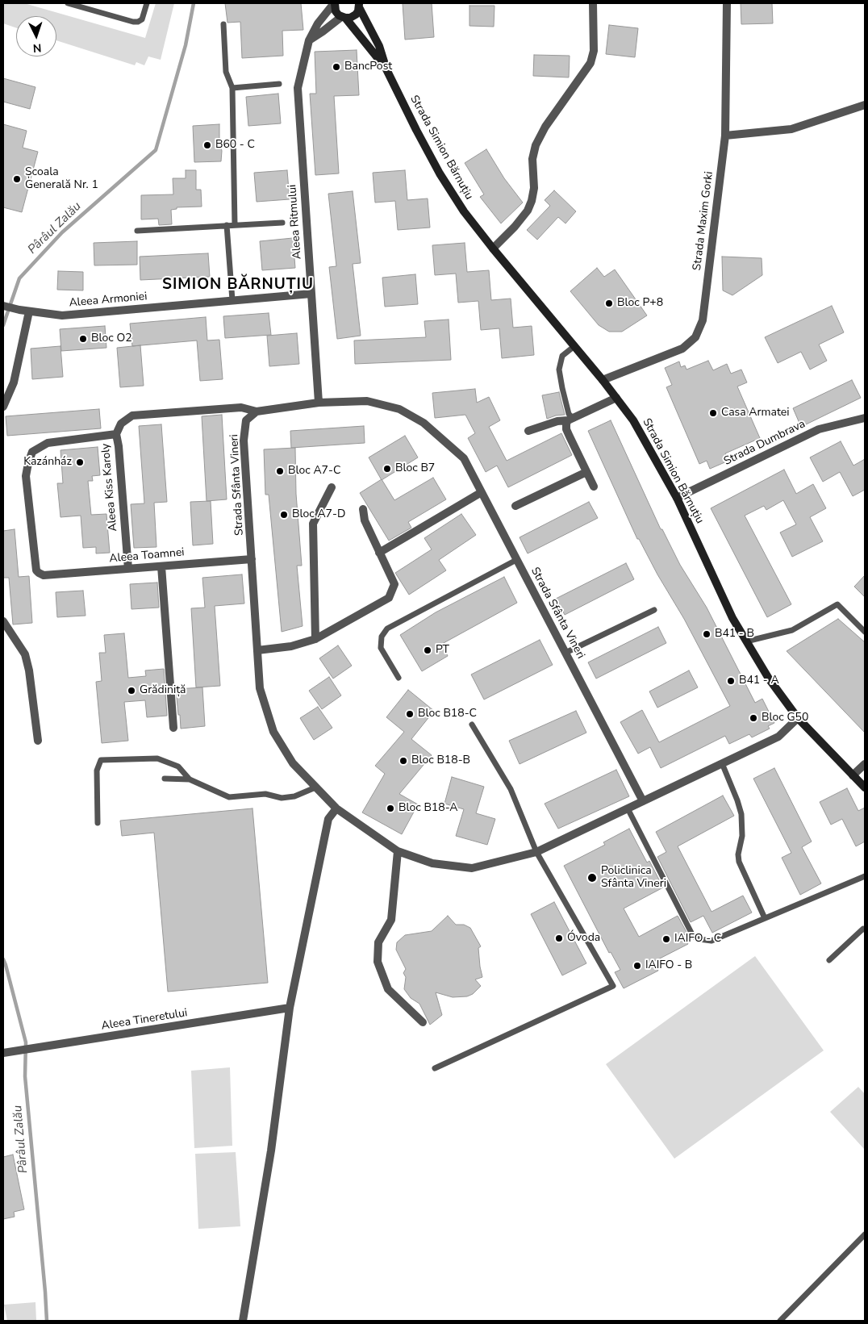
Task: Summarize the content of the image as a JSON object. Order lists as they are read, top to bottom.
{
  "streets": {
    "street": [
      "Strada Simion Bărnuțiu",
      "Strada Maxim Gorki",
      "Aleea Ritmului",
      "Aleea Armoniei",
      "Strada Dumbrava",
      "Strada Sfânta Vineri",
      "Aleea Kiss Karoly",
      "Aleea Toamnei",
      "Aleea Tineretului"
    ]
  },
  "crossings": [
    ["Strada Simion Bărnuțiu", "Strada Maxim Gorki"],
    ["Strada Simion Bărnuțiu", "Aleea Ritmului"],
    ["Strada Simion Bărnuțiu", "Strada Dumbrava"],
    ["Strada Simion Bărnuțiu", "Strada Sfânta Vineri"],
    ["Aleea Ritmului", "Aleea Armoniei"],
    ["Aleea Ritmului", "Strada Sfânta Vineri"],
    ["Strada Sfânta Vineri", "Aleea Kiss Karoly"],
    ["Strada Sfânta Vineri", "Aleea Toamnei"],
    ["Aleea Kiss Karoly", "Aleea Toamnei"]
  ],
  "districts": ["SIMION BĂRNUȚIU"],
  "water": ["Pârâul Zalău"],
  "places": [
    "BancPost",
    "B60 - C",
    "Școala Generală Nr. 1",
    "Bloc P+8",
    "Bloc O2",
    "Casa Armatei",
    "Kazánház",
    "Bloc B7",
    "Bloc A7-C",
    "Bloc A7-D",
    "B41 - B",
    "PT",
    "B41 - A",
    "Grădiniță",
    "Bloc B18-C",
    "Bloc G50",
    "Bloc B18-B",
    "Bloc B18-A",
    "Policlinica Sfânta Vineri",
    "Óvoda",
    "IAIFO - C",
    "IAIFO - B"
  ],
  "north": "bottom"
}
